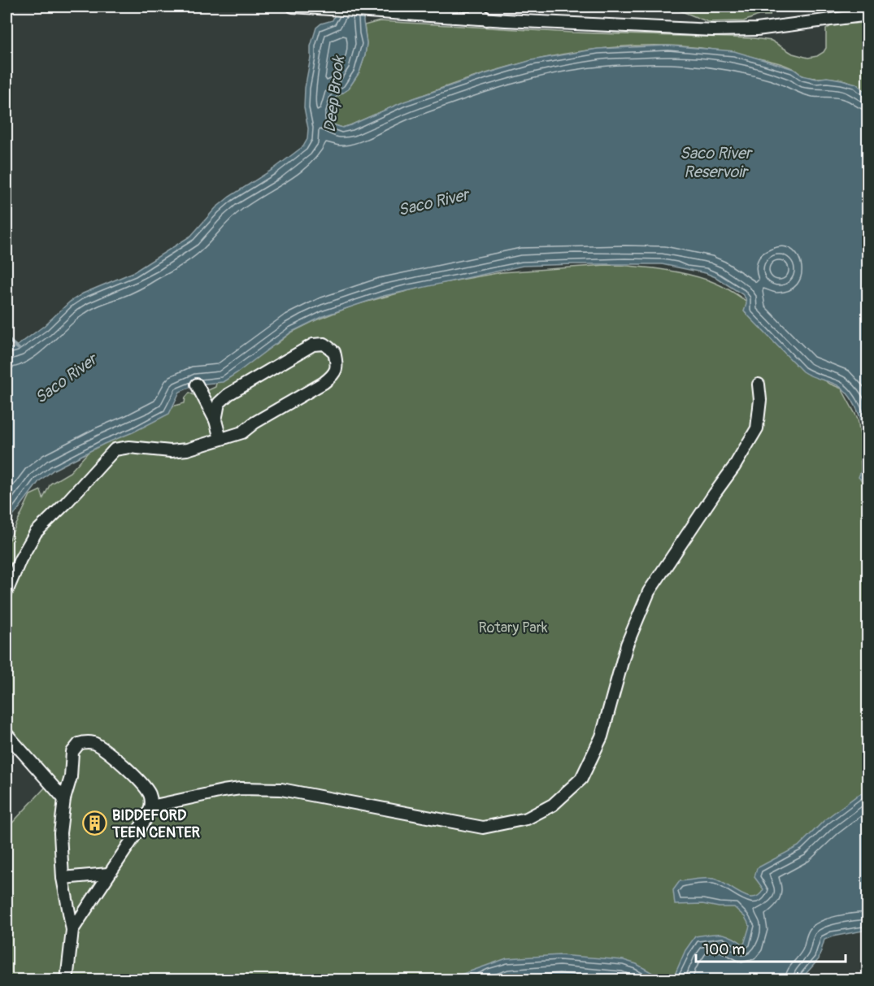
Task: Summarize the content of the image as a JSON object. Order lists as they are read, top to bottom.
{
  "water": ["Deep Brook", "Saco River Reservoir", "Saco River"],
  "parks": ["Rotary Park"],
  "places": {
    "building": ["BIDDEFORD TEEN CENTER"]
  },
  "scale_bar": "100 m"
}
